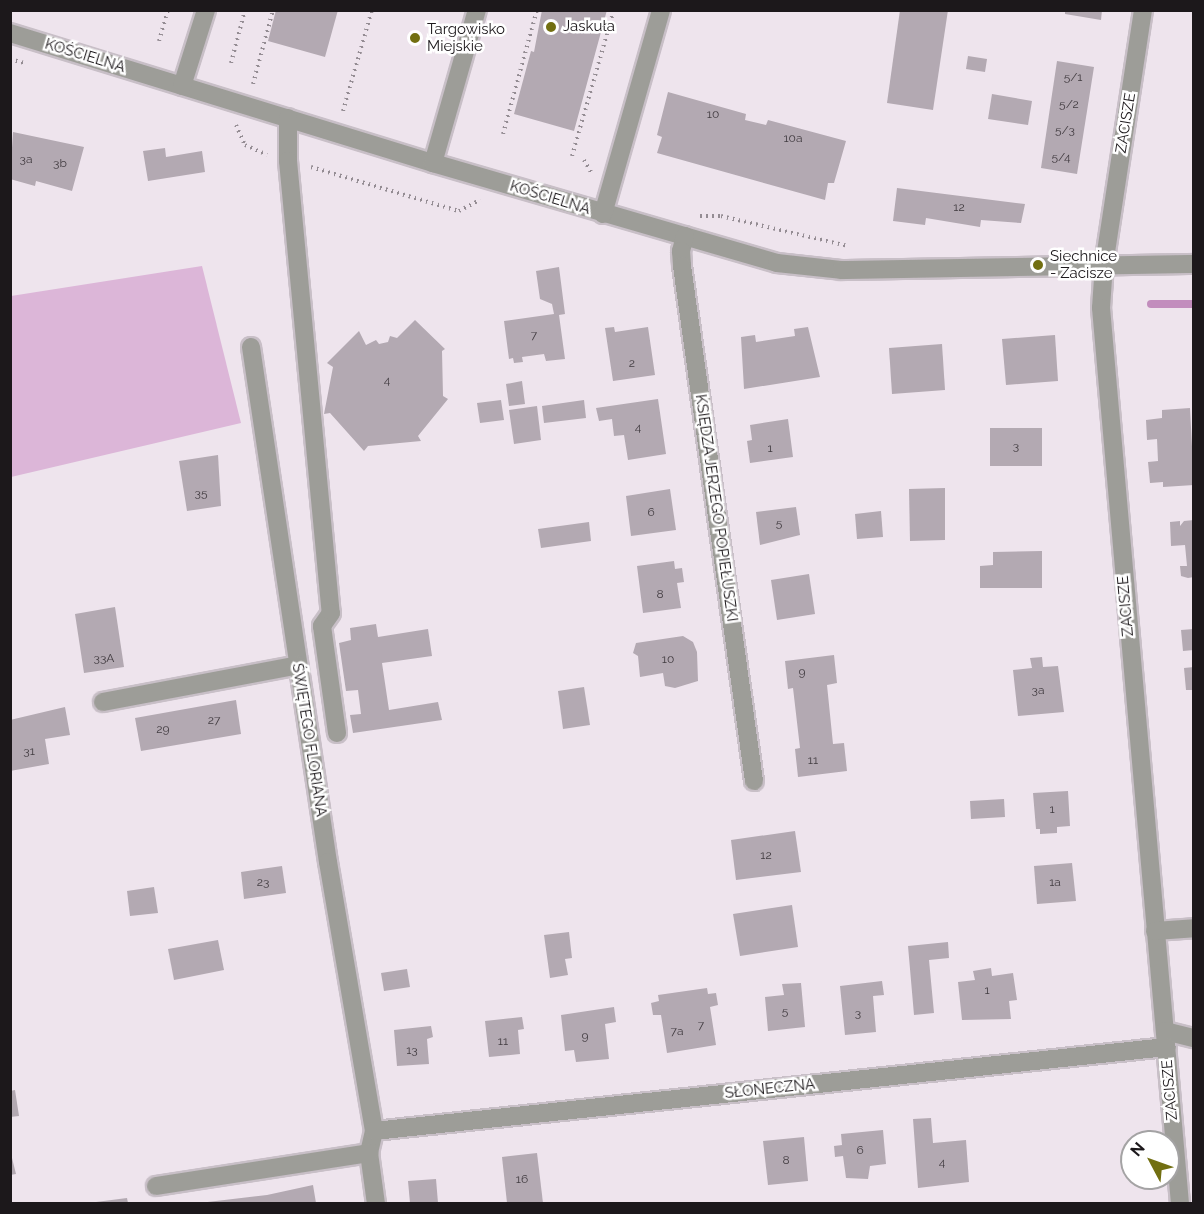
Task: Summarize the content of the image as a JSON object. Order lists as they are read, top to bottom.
{
  "streets": {
    "street": [
      "KOŚCIELNA",
      "ZACISZE",
      "KSIĘDZA JERZEGO POPIEŁUSZKI",
      "ŚWIĘTEGO FLORIANA",
      "SŁONECZNA"
    ]
  },
  "crossings": [
    ["KOŚCIELNA", "ZACISZE"],
    ["KOŚCIELNA", "KSIĘDZA JERZEGO POPIEŁUSZKI"],
    ["ZACISZE", "SŁONECZNA"],
    ["ŚWIĘTEGO FLORIANA", "SŁONECZNA"]
  ],
  "places": ["Jaskuła", "Targowisko Miejskie", "Siechnice - Zacisze"],
  "house_numbers": [
    "5/1",
    "5/2",
    "10",
    "5/3",
    "10a",
    "5/4",
    "3a",
    "3b",
    "12",
    "7",
    "2",
    "4",
    "4",
    "3",
    "1",
    "35",
    "6",
    "5",
    "8",
    "33A",
    "10",
    "9",
    "3a",
    "27",
    "29",
    "31",
    "11",
    "1",
    "12",
    "23",
    "1a",
    "1",
    "5",
    "3",
    "7",
    "7a",
    "9",
    "11",
    "13",
    "6",
    "8",
    "4",
    "16"
  ],
  "north": "top left"
}
